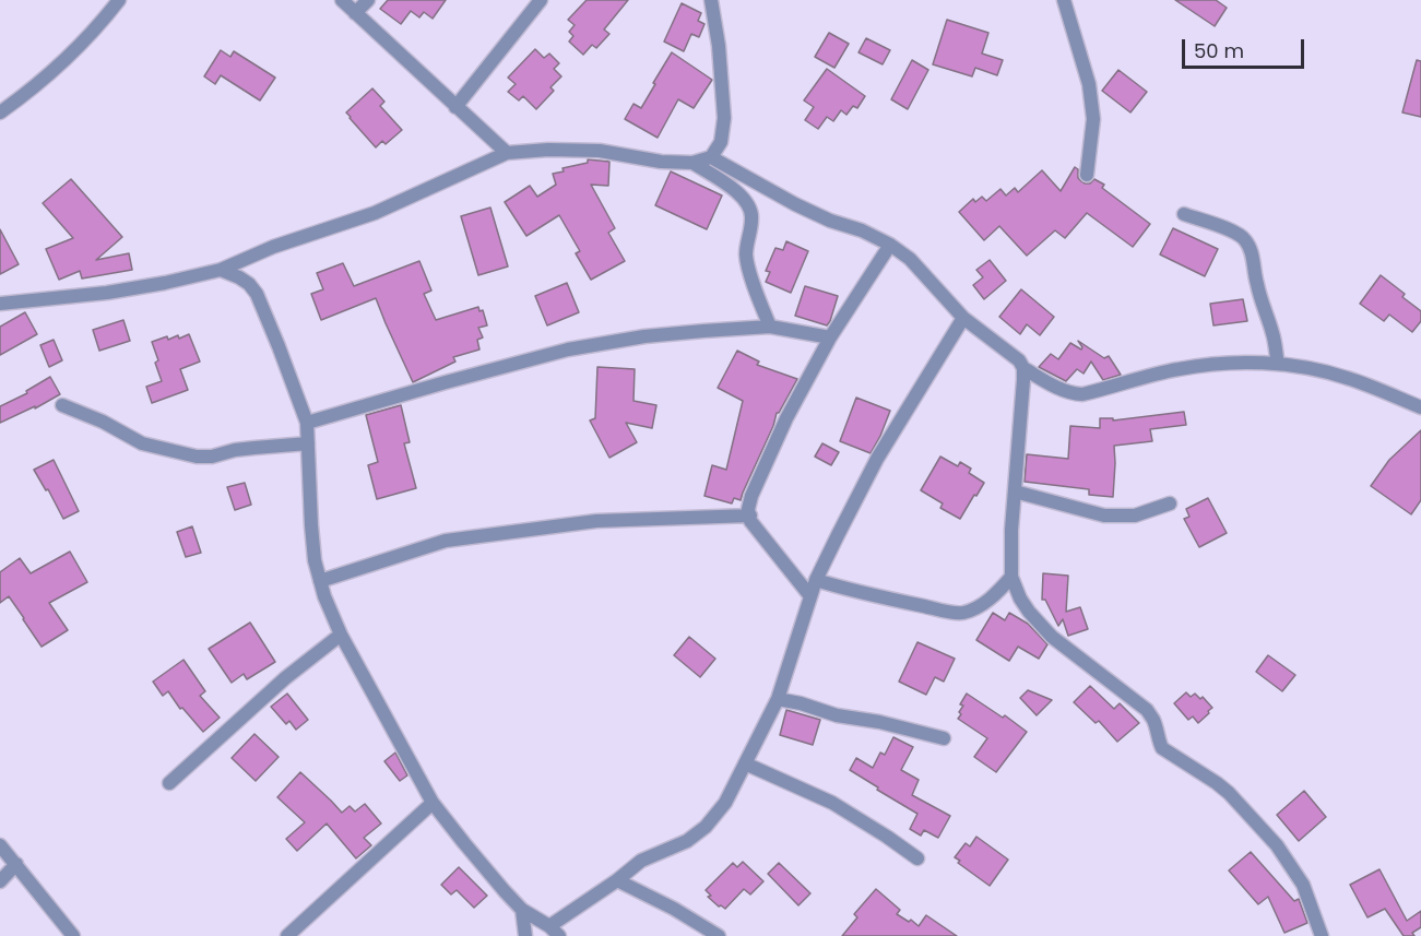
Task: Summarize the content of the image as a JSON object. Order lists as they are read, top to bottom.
{
  "scale_bar": "50 m"
}
